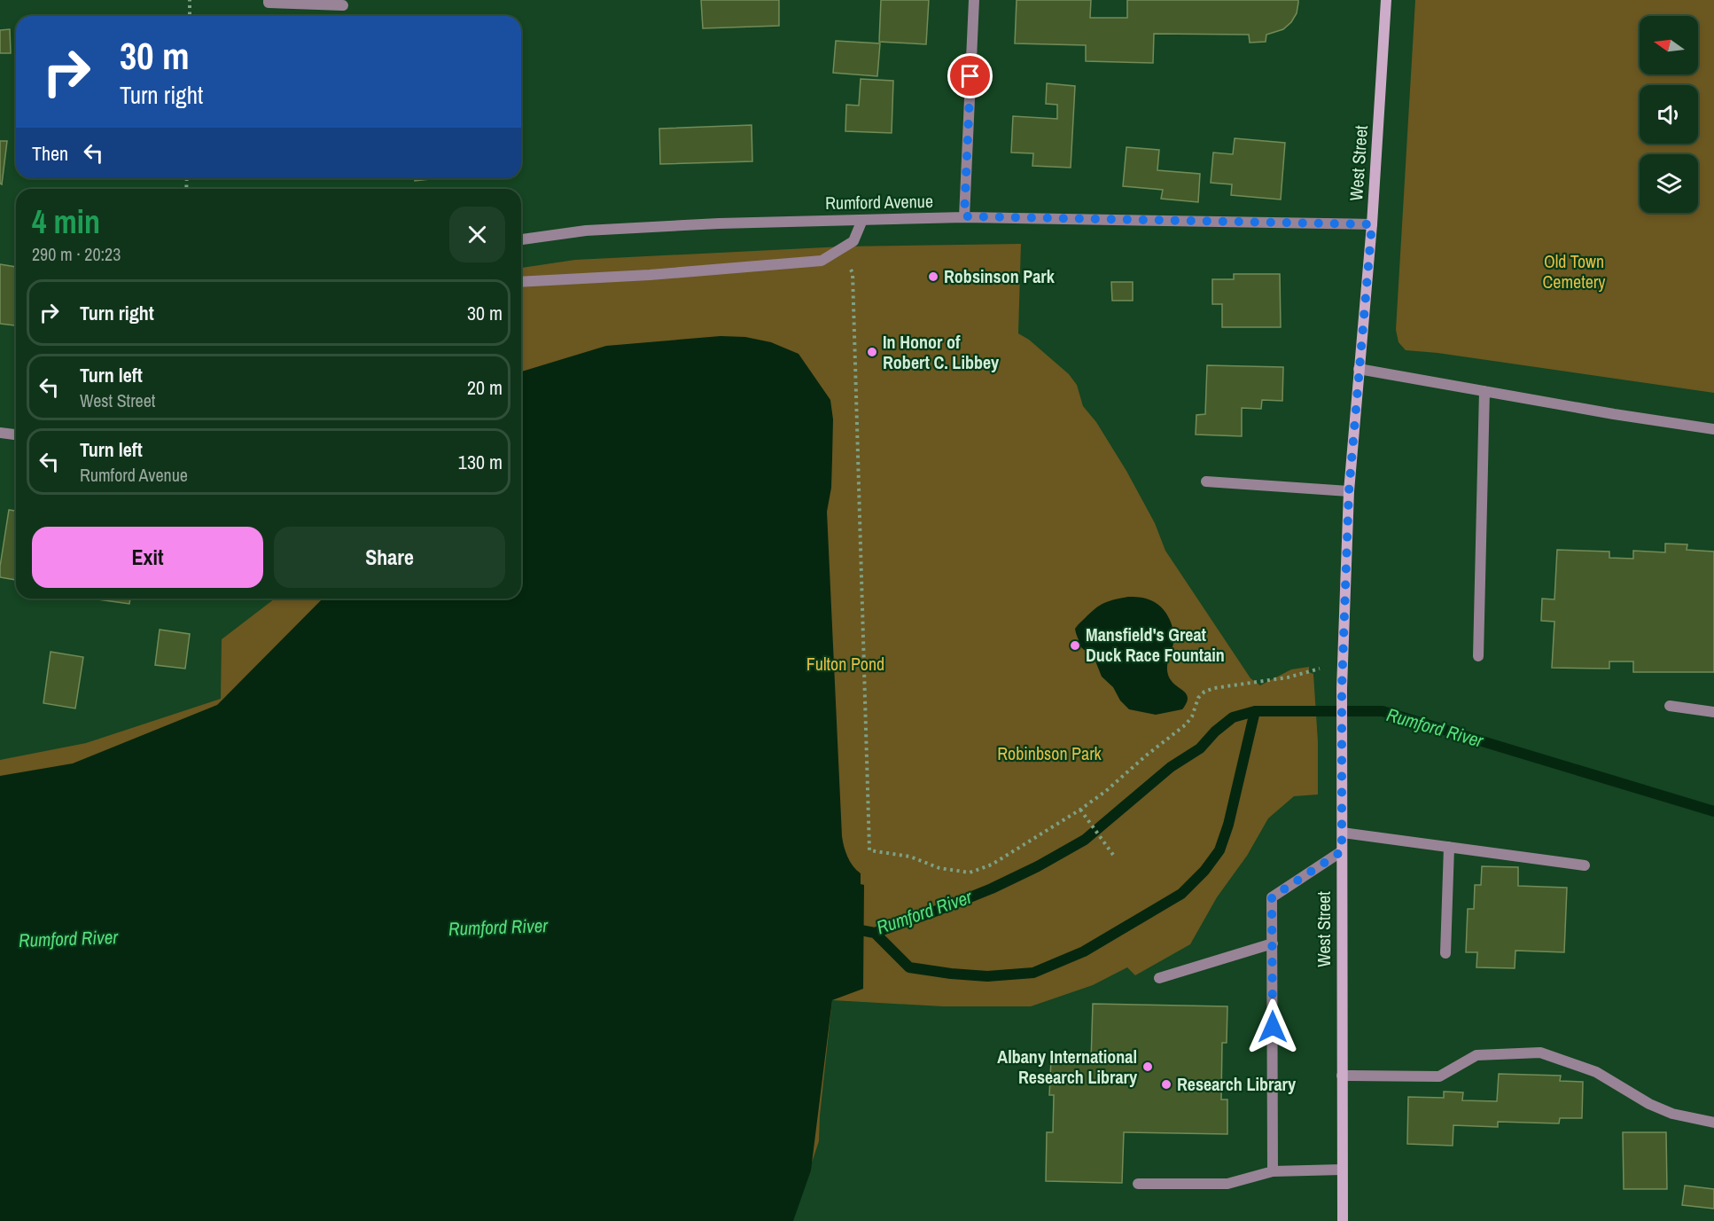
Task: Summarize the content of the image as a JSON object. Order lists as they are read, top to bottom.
{
  "streets": {
    "main road": ["West Street"],
    "street": ["Rumford Avenue"]
  },
  "crossings": [
    ["West Street", "Rumford Avenue"]
  ],
  "water": ["Rumford River"],
  "parks": ["Old Town Cemetery", "Fulton Pond", "Robinbson Park"],
  "places": [
    "Robsinson Park",
    "In Honor of Robert C. Libbey",
    "Mansfield's Great Duck Race Fountain",
    "Albany International Research Library",
    "Research Library"
  ],
  "north": "left",
  "page": {
    "turn": ["30 m", "Turn right"],
    "then": "Then",
    "heading": ["4 min", "290 m · 20:23"],
    "list": [
      {
        "name": "Turn right",
        "value": "30 m"
      },
      {
        "name": "Turn left",
        "note": "West Street",
        "value": "20 m"
      },
      {
        "name": "Turn left",
        "note": "Rumford Avenue",
        "value": "130 m"
      }
    ],
    "buttons": ["Exit", "Share"]
  }
}
